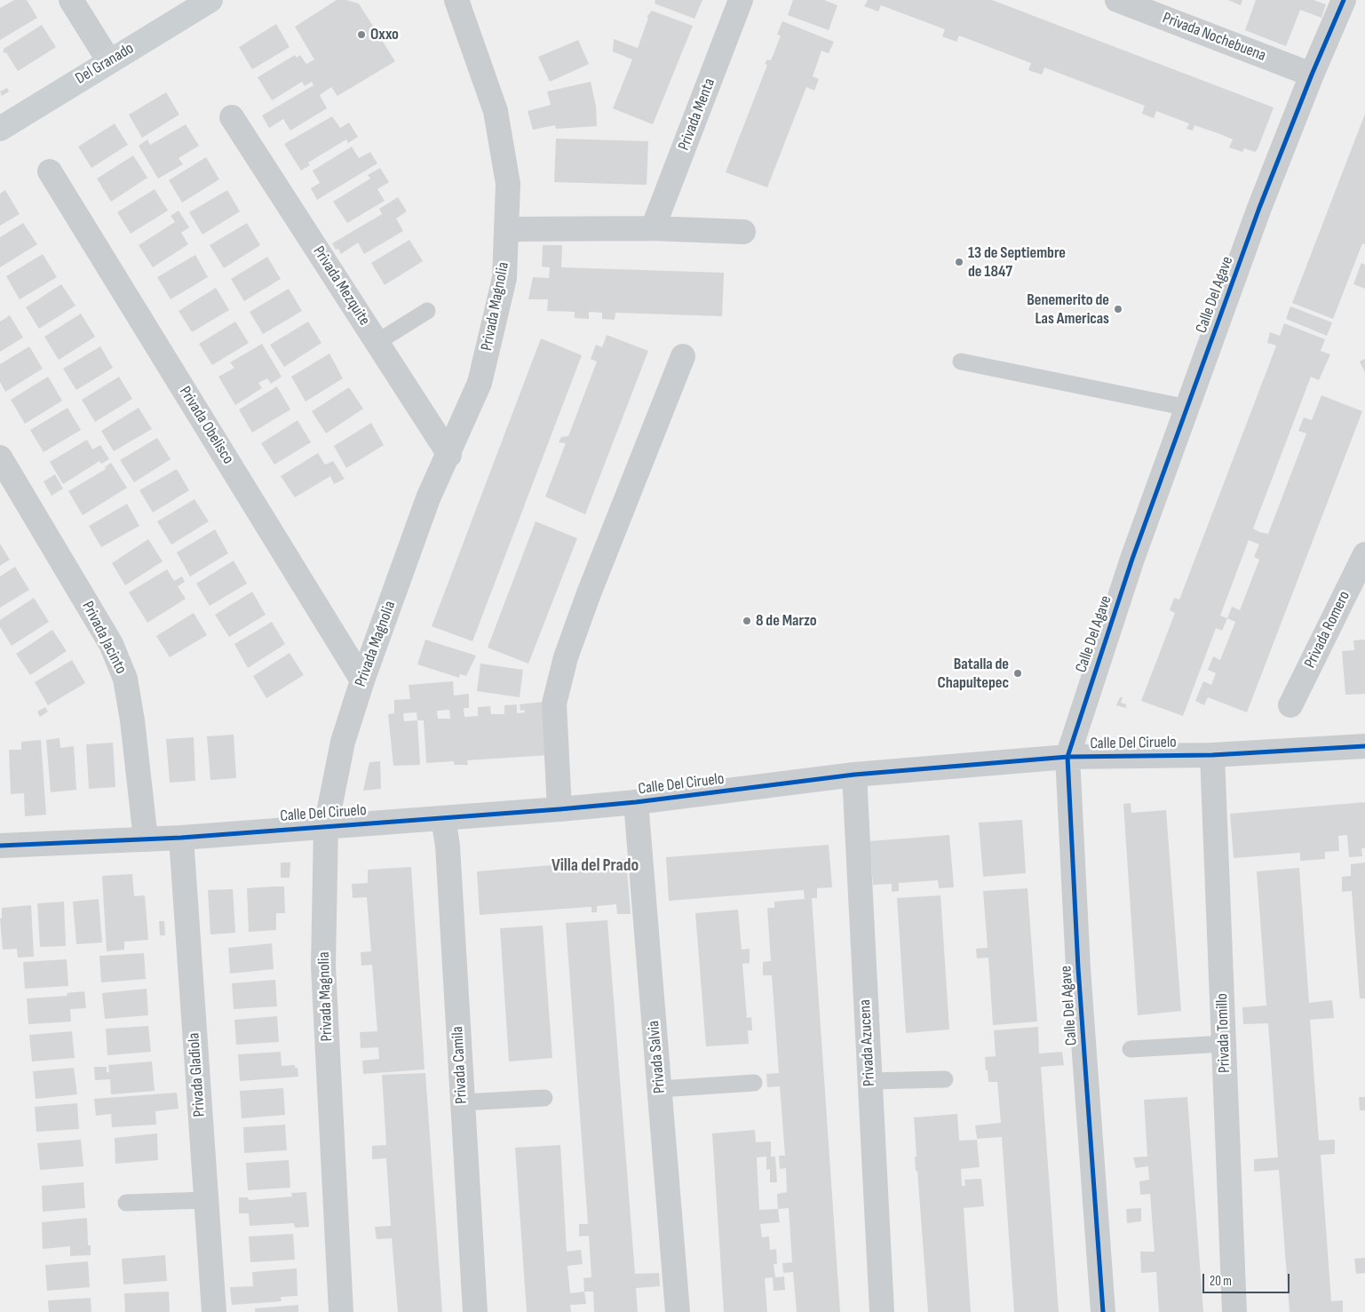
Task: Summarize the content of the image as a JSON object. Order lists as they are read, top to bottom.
{
  "streets": {
    "main road": ["Del Granado"],
    "street": [
      "Privada Nochebuena",
      "Privada Menta",
      "Privada Mezquite",
      "Calle Del Agave",
      "Privada Magnolia",
      "Privada Obelisco",
      "Privada Romero",
      "Privada Jacinto",
      "Calle Del Ciruelo",
      "Privada Tomillo",
      "Privada Azucena",
      "Privada Salvia",
      "Privada Camila",
      "Privada Gladiola"
    ]
  },
  "crossings": [
    ["Privada Nochebuena", "Calle Del Agave"],
    ["Privada Mezquite", "Privada Magnolia"],
    ["Calle Del Agave", "Calle Del Ciruelo"],
    ["Privada Magnolia", "Privada Obelisco"],
    ["Privada Magnolia", "Calle Del Ciruelo"],
    ["Privada Jacinto", "Calle Del Ciruelo"],
    ["Calle Del Ciruelo", "Privada Tomillo"],
    ["Calle Del Ciruelo", "Privada Azucena"],
    ["Calle Del Ciruelo", "Privada Salvia"],
    ["Calle Del Ciruelo", "Privada Camila"],
    ["Calle Del Ciruelo", "Privada Gladiola"]
  ],
  "districts": ["Villa del Prado"],
  "places": [
    "Oxxo",
    "13 de Septiembre de 1847",
    "Benemerito de Las Americas",
    "8 de Marzo",
    "Batalla de Chapultepec"
  ],
  "scale_bar": "20 m"
}
